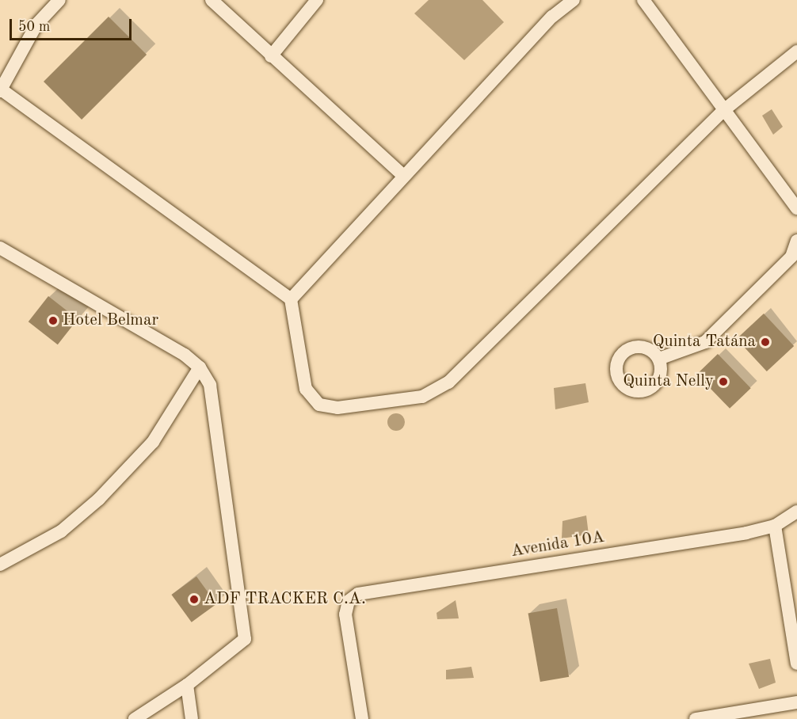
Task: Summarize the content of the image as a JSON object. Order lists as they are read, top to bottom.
{
  "streets": {
    "street": ["Avenida 10A"]
  },
  "places": [
    "Hotel Belmar",
    "Quinta Tatána",
    "Quinta Nelly",
    "ADF TRACKER C.A."
  ],
  "scale_bar": "50 m"
}
